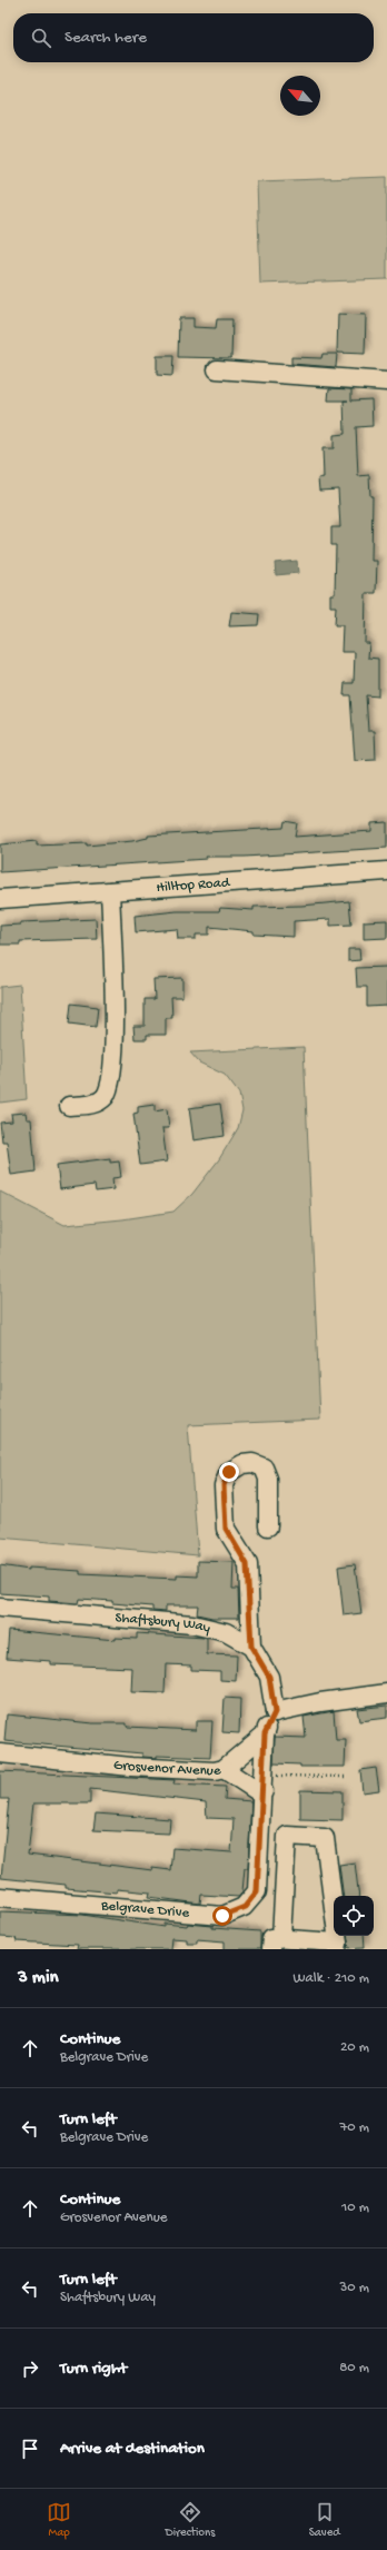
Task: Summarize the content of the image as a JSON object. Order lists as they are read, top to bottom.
{
  "streets": {
    "street": [
      "Hilltop Road",
      "Shaftsbury Way",
      "Grosvenor Avenue",
      "Belgrave Drive"
    ]
  },
  "crossings": [
    ["Shaftsbury Way", "Grosvenor Avenue"]
  ],
  "north": "top left",
  "page": {
    "search": "Search here",
    "heading": ["3 min", "Walk · 210 m"],
    "list": [
      ["Continue", "Belgrave Drive", "20 m"],
      ["Turn left", "Belgrave Drive", "70 m"],
      ["Continue", "Grosvenor Avenue", "10 m"],
      ["Turn left", "Shaftsbury Way", "30 m"],
      ["Turn right", "80 m"],
      "Arrive at destination"
    ],
    "nav": ["Map", "Directions", "Saved"]
  }
}
